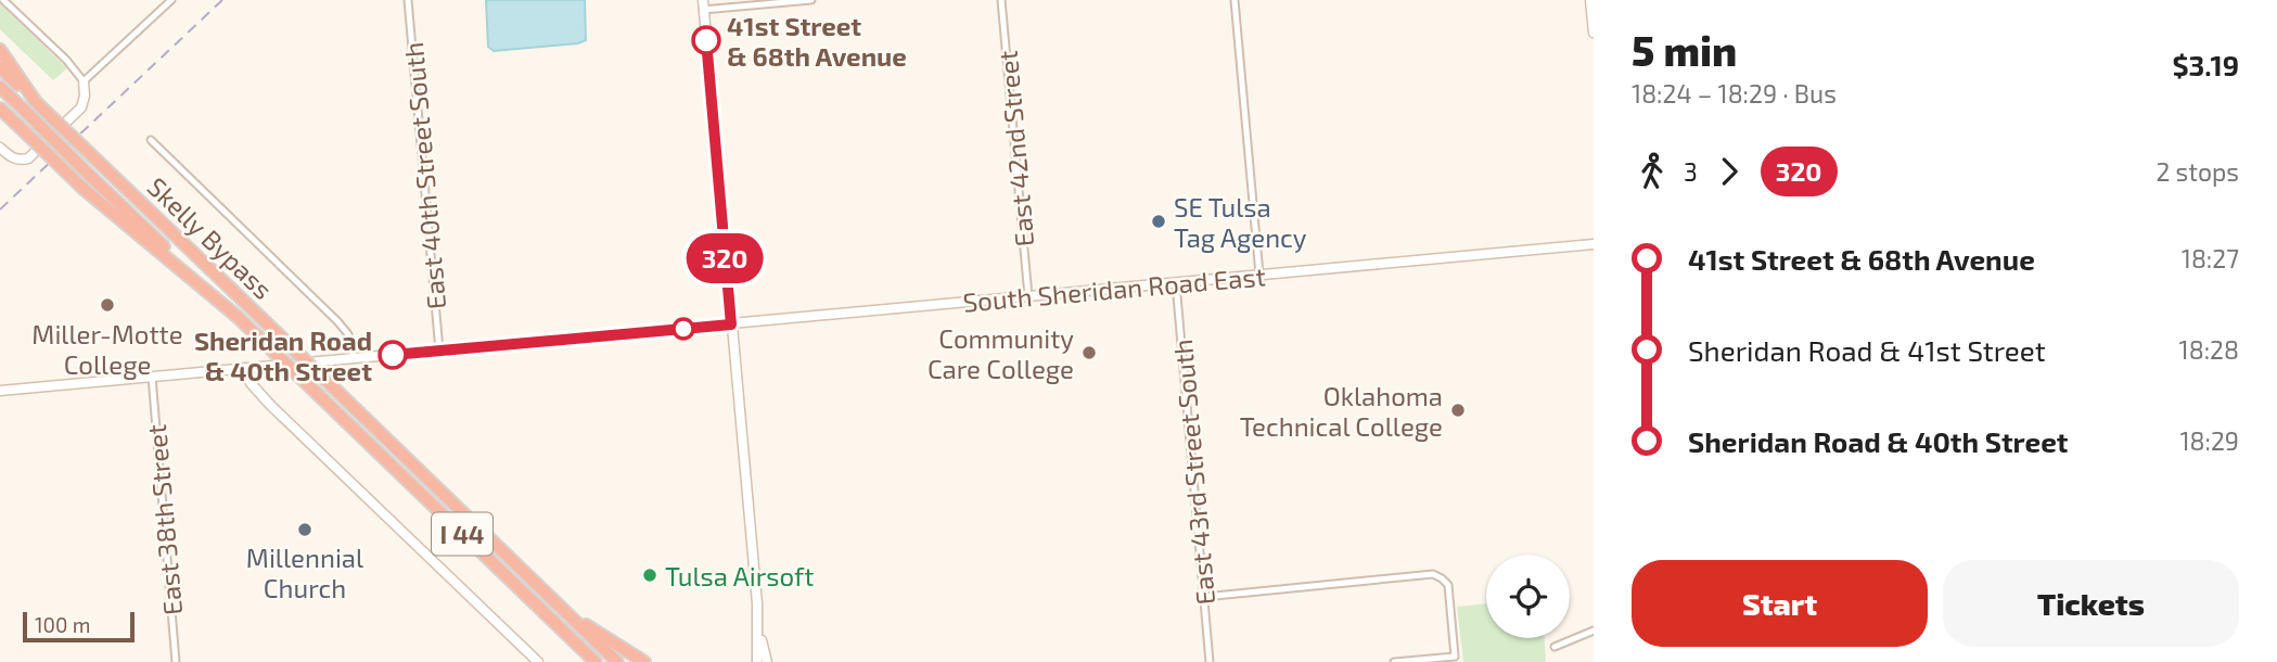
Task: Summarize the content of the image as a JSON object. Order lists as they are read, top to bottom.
{
  "streets": {
    "highway": ["Skelly Bypass", "I 44"],
    "main road": ["South Sheridan Road East"],
    "street": [
      "East 42nd Street",
      "East 40th Street South",
      "East 43rd Street South",
      "East 38th Street"
    ]
  },
  "crossings": [
    ["East 42nd Street", "South Sheridan Road East"],
    ["East 40th Street South", "South Sheridan Road East"],
    ["South Sheridan Road East", "East 43rd Street South"],
    ["South Sheridan Road East", "East 38th Street"]
  ],
  "places": [
    "41st Street & 68th Avenue",
    "SE Tulsa Tag Agency",
    "Miller-Motte College",
    "Community Care College",
    "Sheridan Road & 40th Street",
    "Oklahoma Technical College",
    "Millennial Church",
    "Tulsa Airsoft"
  ],
  "lines": ["bus line 320"],
  "scale_bar": "100 m",
  "page": {
    "on_map": "320",
    "heading": ["5 min", "18:24 – 18:29 · Bus", "$3.19"],
    "legs": ["3", "320", "2 stops"],
    "list": [
      {
        "name": "41st Street & 68th Avenue",
        "value": "18:27"
      },
      {
        "name": "Sheridan Road & 41st Street",
        "value": "18:28"
      },
      {
        "name": "Sheridan Road & 40th Street",
        "value": "18:29"
      }
    ],
    "buttons": ["Start", "Tickets"],
    "scale": "100 m"
  }
}
